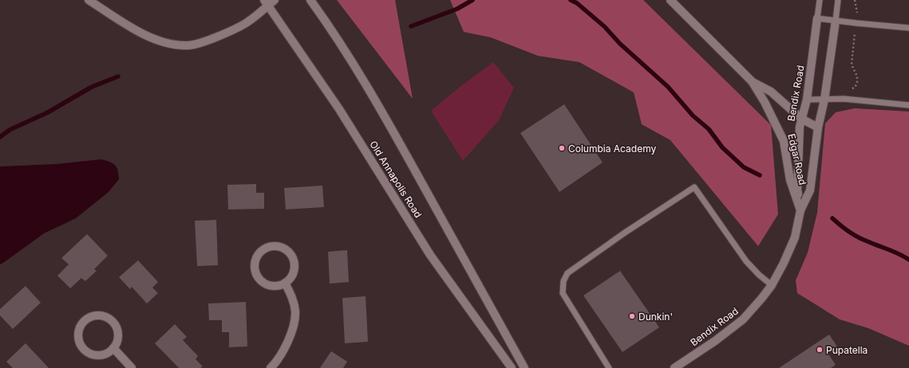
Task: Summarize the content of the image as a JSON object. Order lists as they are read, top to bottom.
{
  "streets": {
    "street": ["Bendix Road", "Edgar Road", "Old Annapolis Road"]
  },
  "crossings": [
    ["Bendix Road", "Edgar Road"]
  ],
  "places": ["Columbia Academy", "Dunkin'", "Pupatella"]
}
